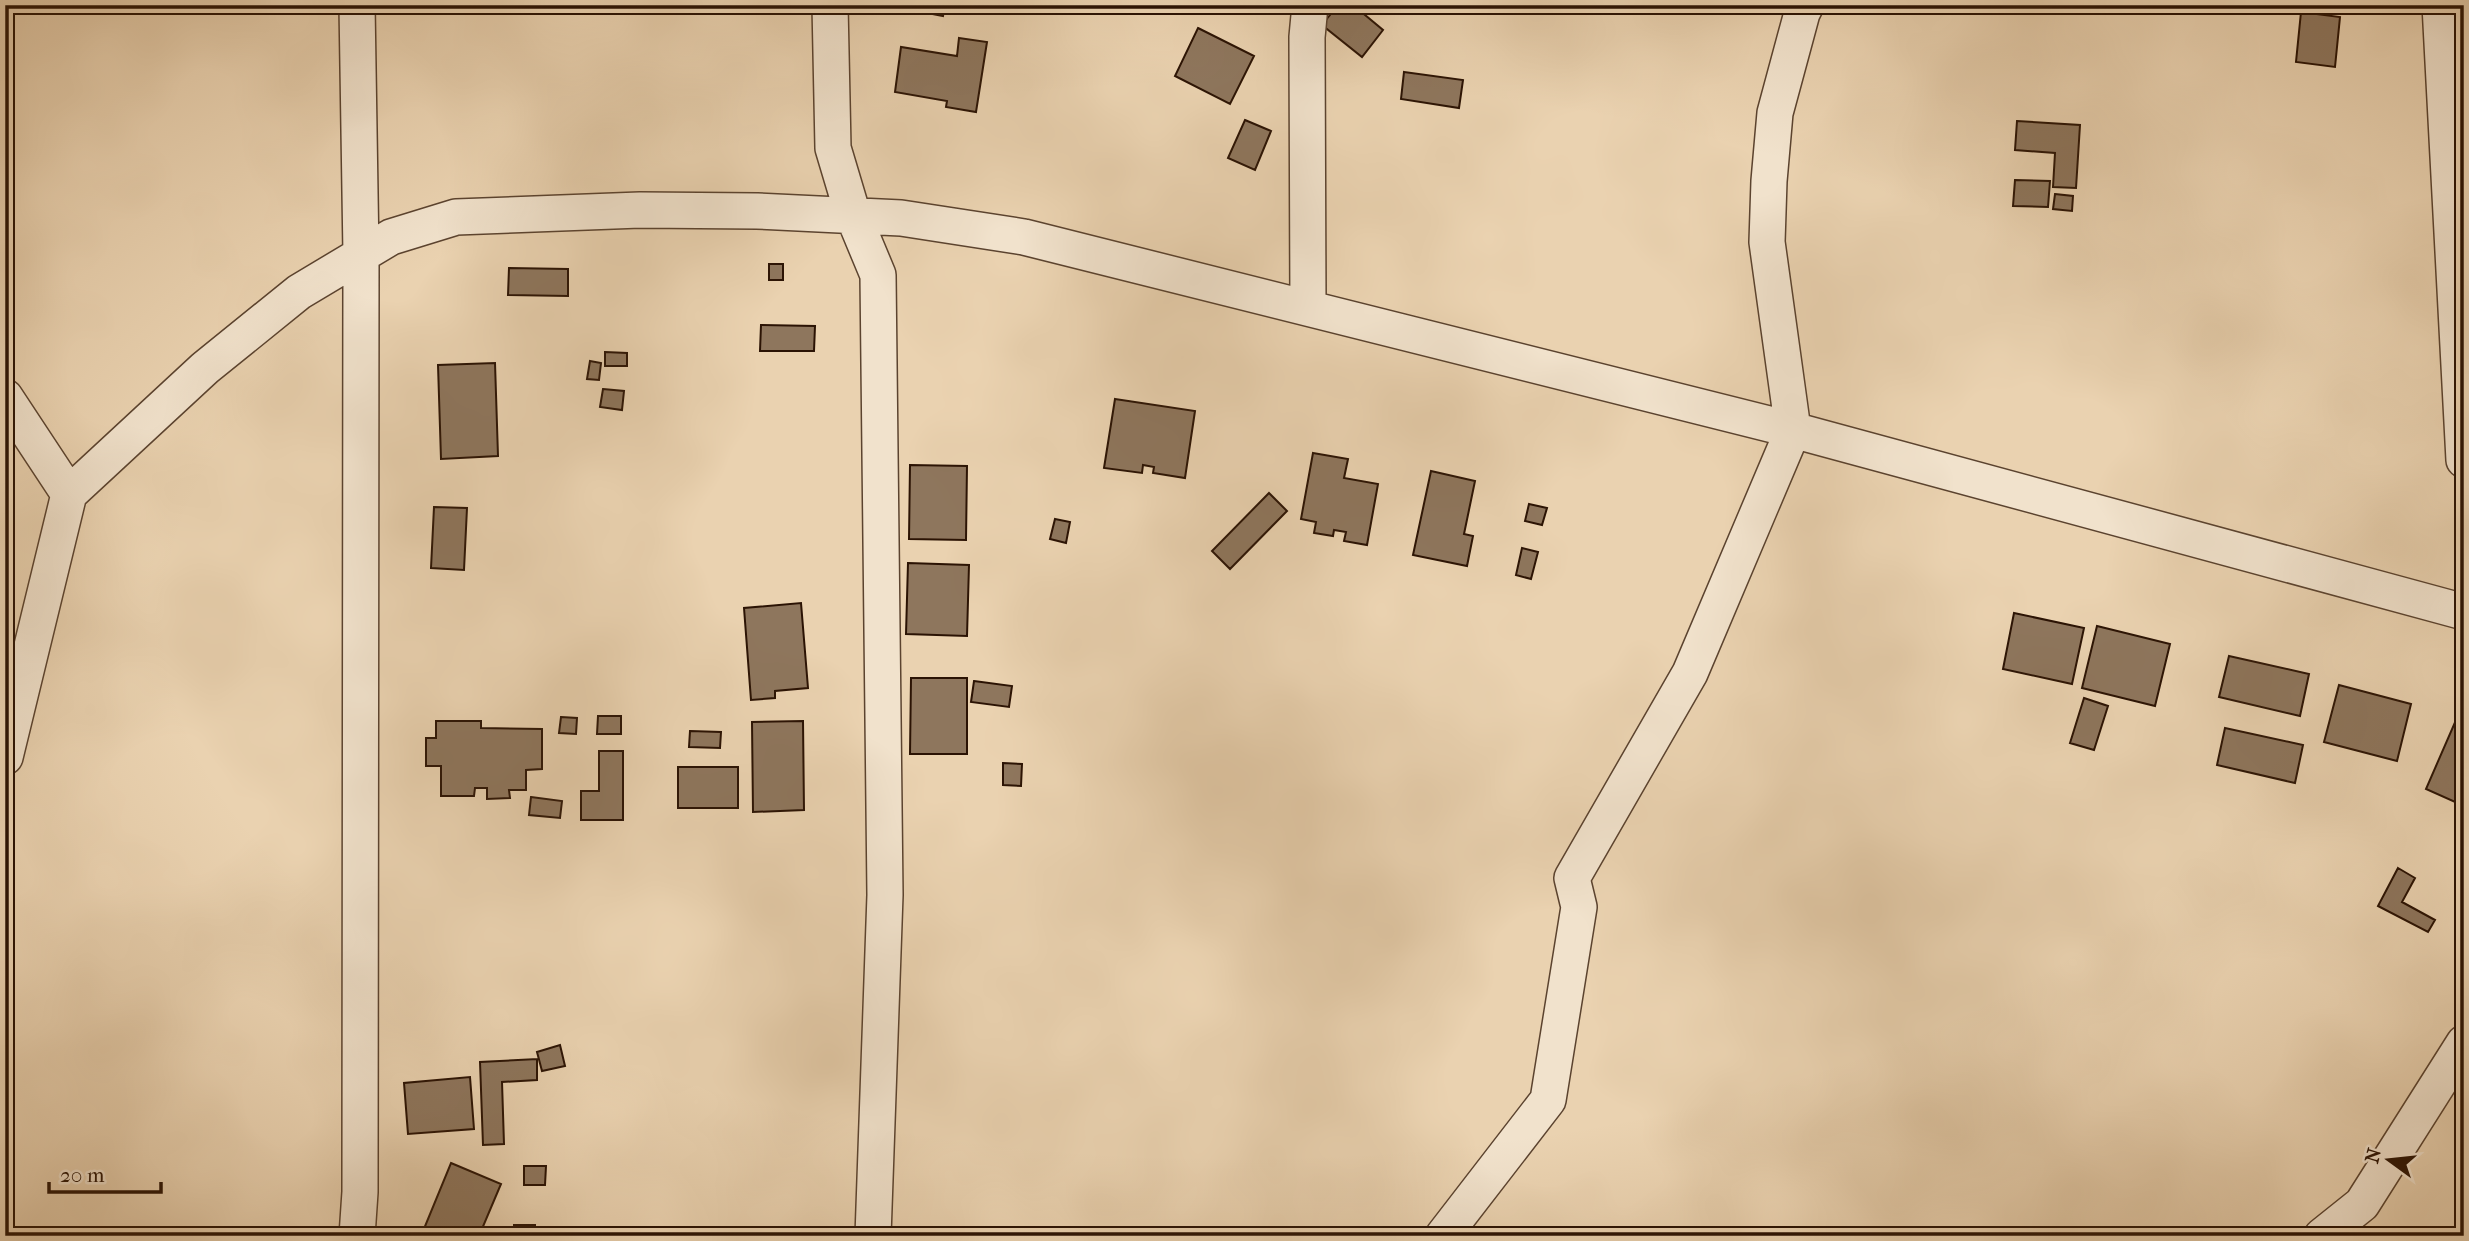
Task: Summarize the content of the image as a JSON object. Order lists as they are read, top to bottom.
{
  "scale_bar": "20 m",
  "north": "left"
}
